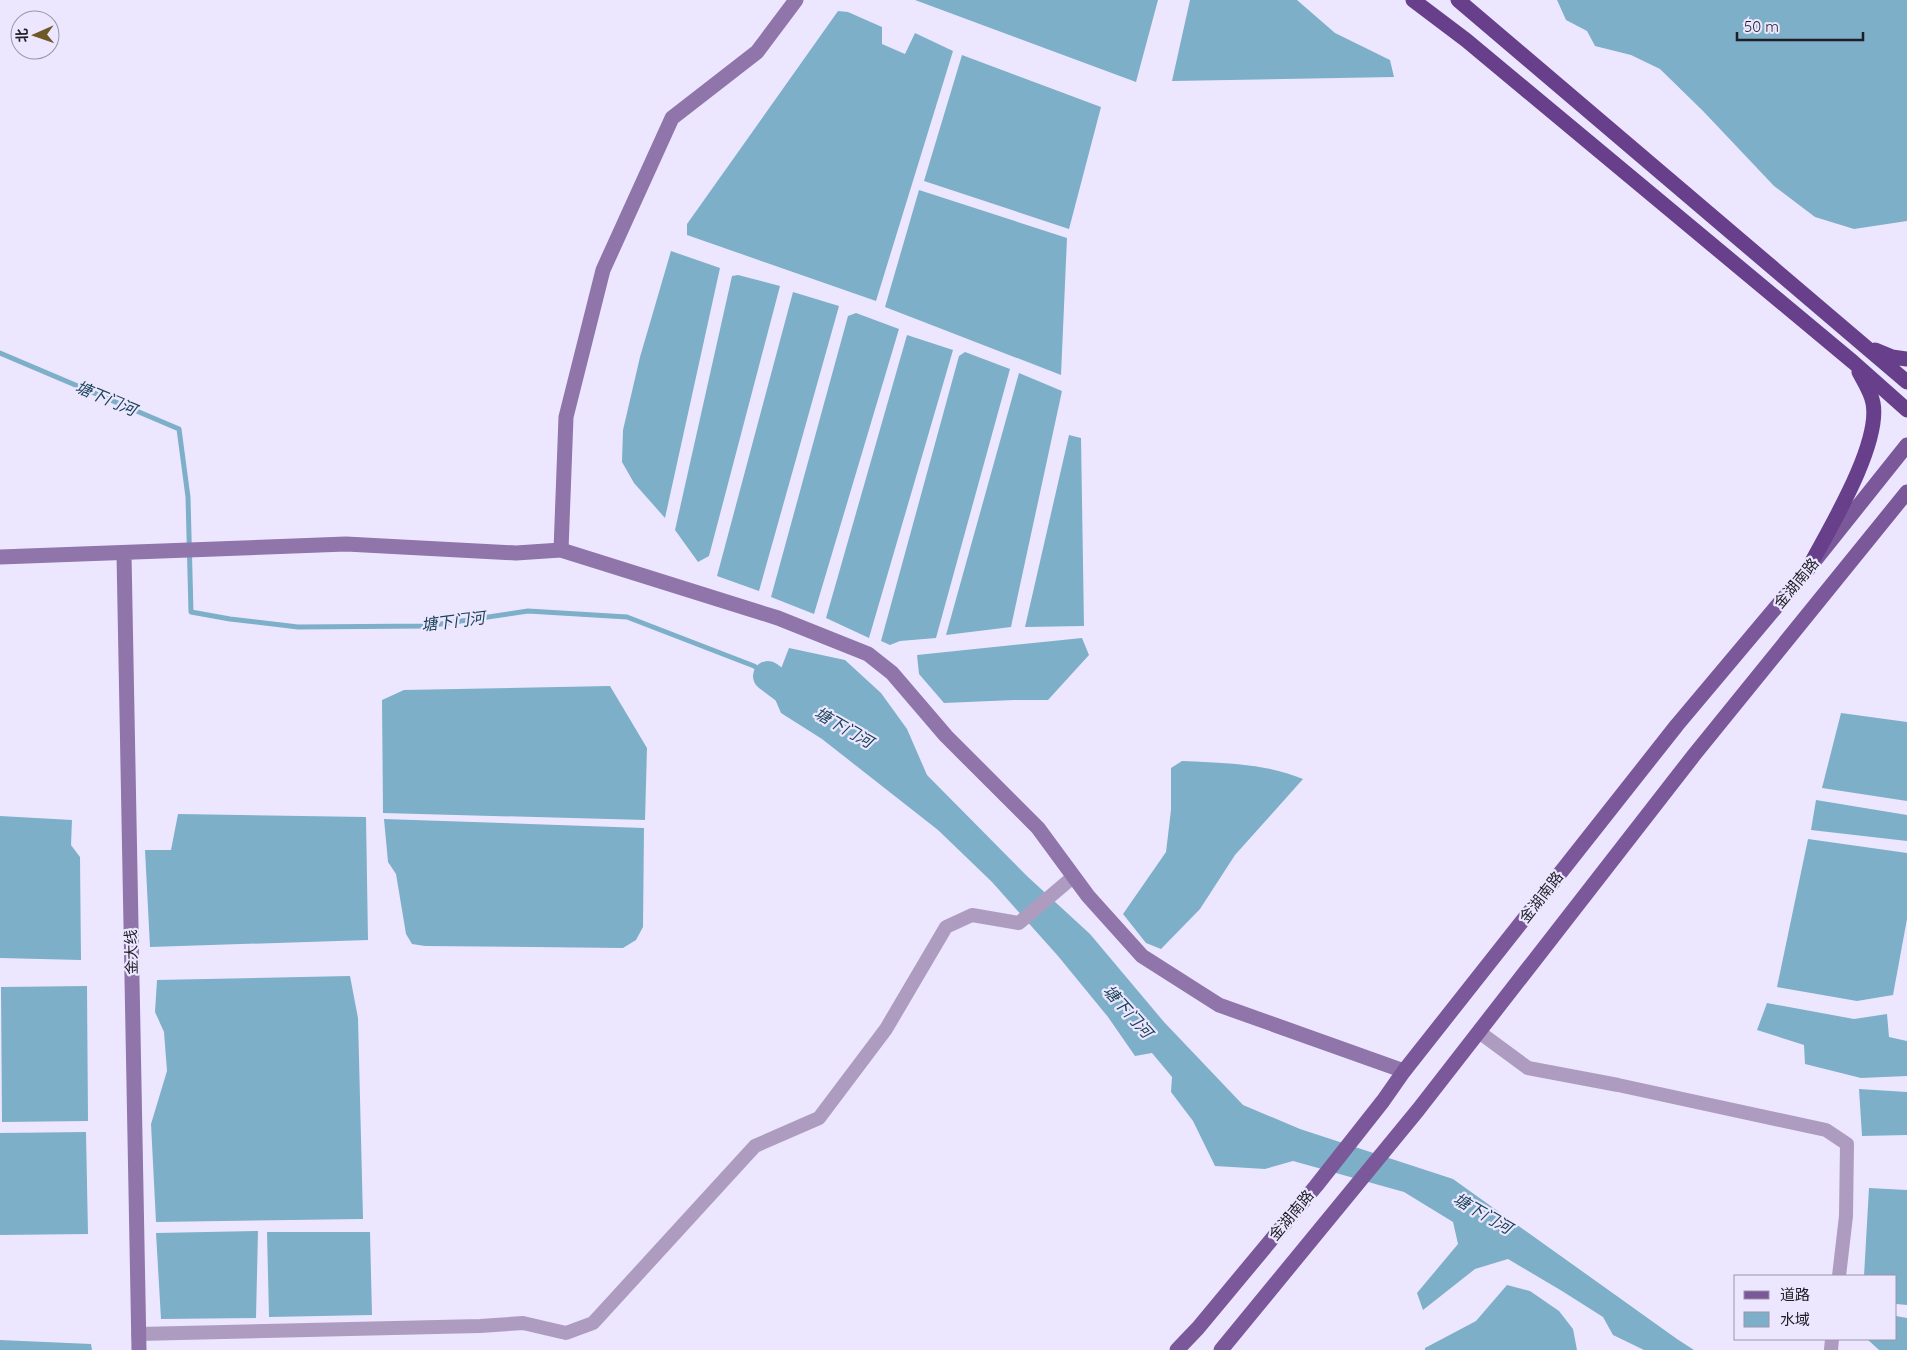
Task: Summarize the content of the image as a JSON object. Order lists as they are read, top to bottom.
{
  "streets": {
    "main road": ["金湖南路"],
    "street": ["金大线"]
  },
  "water": ["塘下门河"],
  "legend": ["道路", "水域"],
  "scale_bar": "50 m",
  "north": "left"
}
